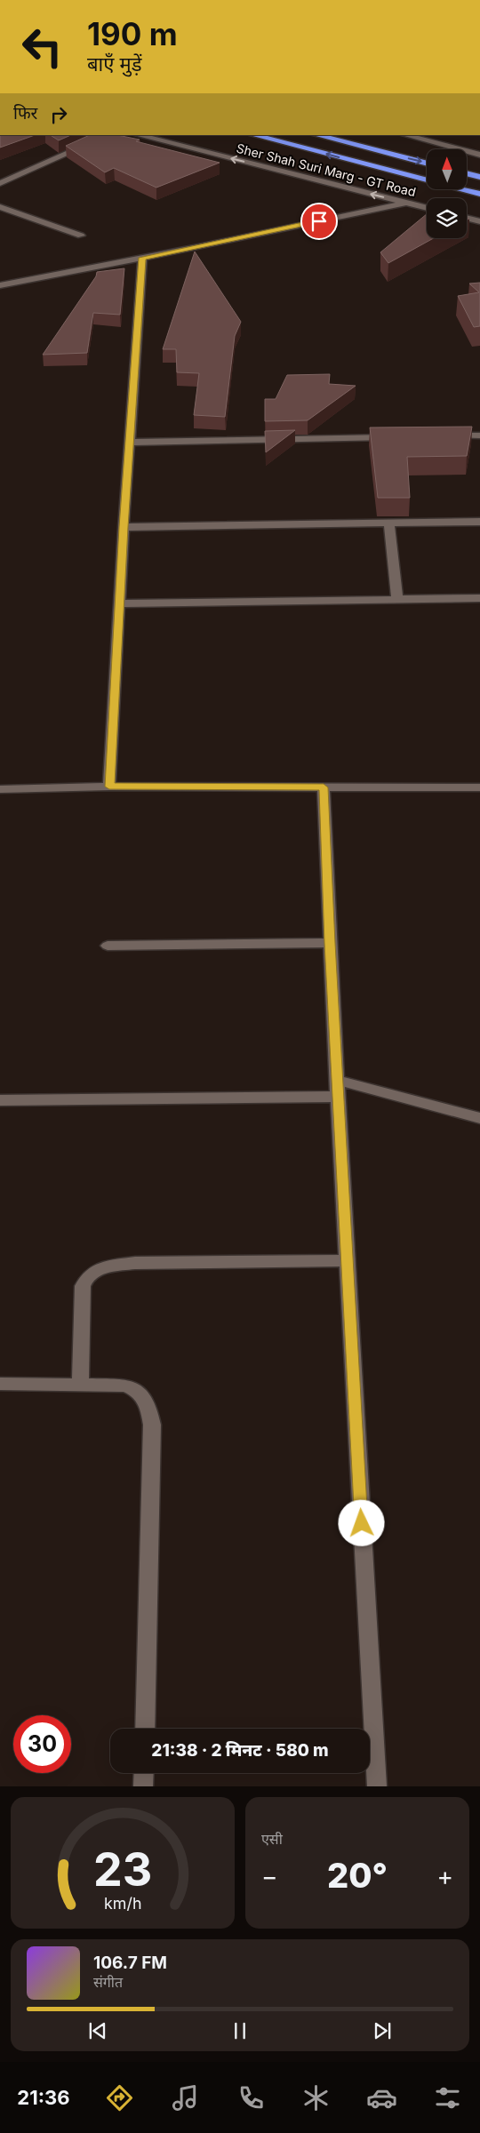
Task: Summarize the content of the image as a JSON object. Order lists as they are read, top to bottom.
{
  "streets": {
    "highway": ["Sher Shah Suri Marg - GT Road"]
  },
  "one_way": ["Sher Shah Suri Marg - GT Road"],
  "north": "top",
  "page": {
    "turn": ["190 m", "बाएँ मुड़ें"],
    "then": "फिर",
    "limit": "30",
    "trip": "21:38 · 2 मिनट · 580 m",
    "tile": "एसी",
    "heat": ["−", "20°", "+"],
    "song": ["106.7 FM", "संगीत"],
    "tabs": "21:36",
    "gauge": ["23", "km/h"]
  }
}
